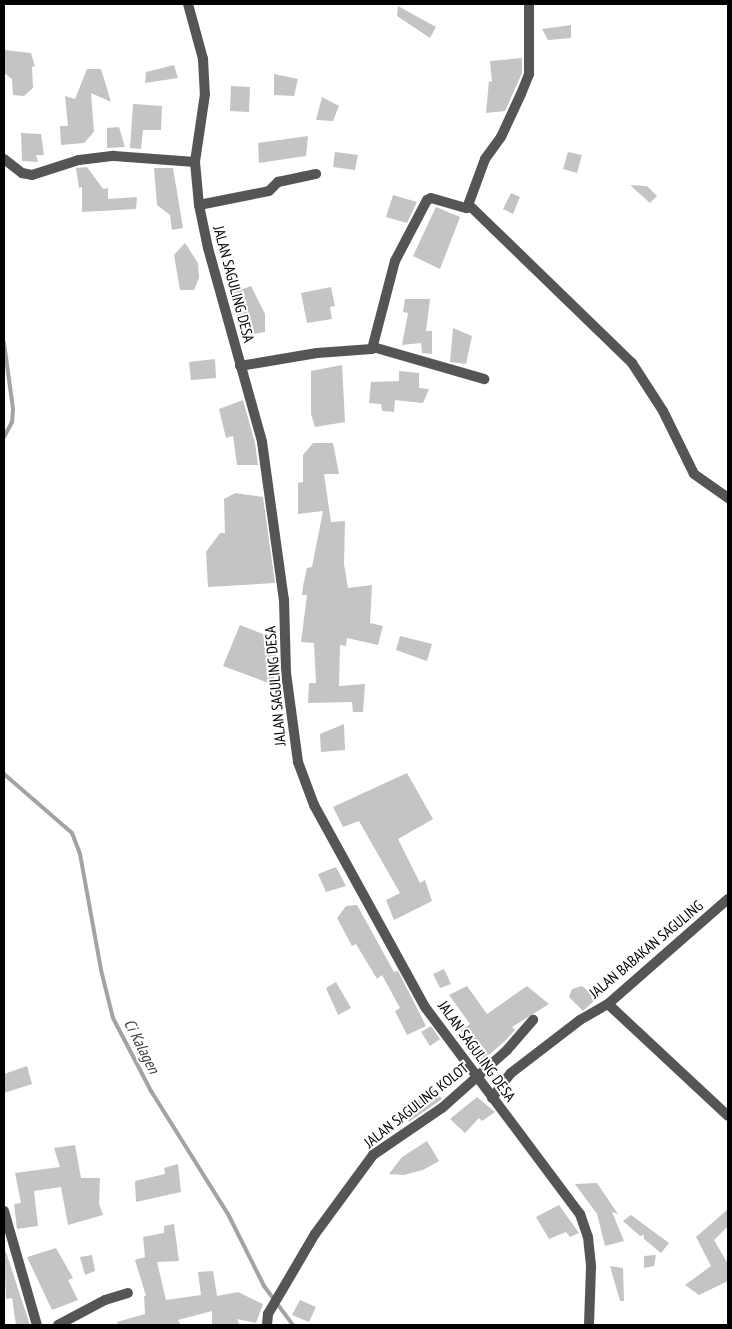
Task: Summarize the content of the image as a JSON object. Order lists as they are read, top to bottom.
{
  "streets": {
    "street": ["JALAN SAGULING DESA", "JALAN BABAKAN SAGULING", "JALAN SAGULING KOLOT"]
  },
  "crossings": [
    ["JALAN SAGULING DESA", "JALAN BABAKAN SAGULING"],
    ["JALAN SAGULING DESA", "JALAN SAGULING KOLOT"]
  ],
  "water": ["Ci Kalagen"]
}
